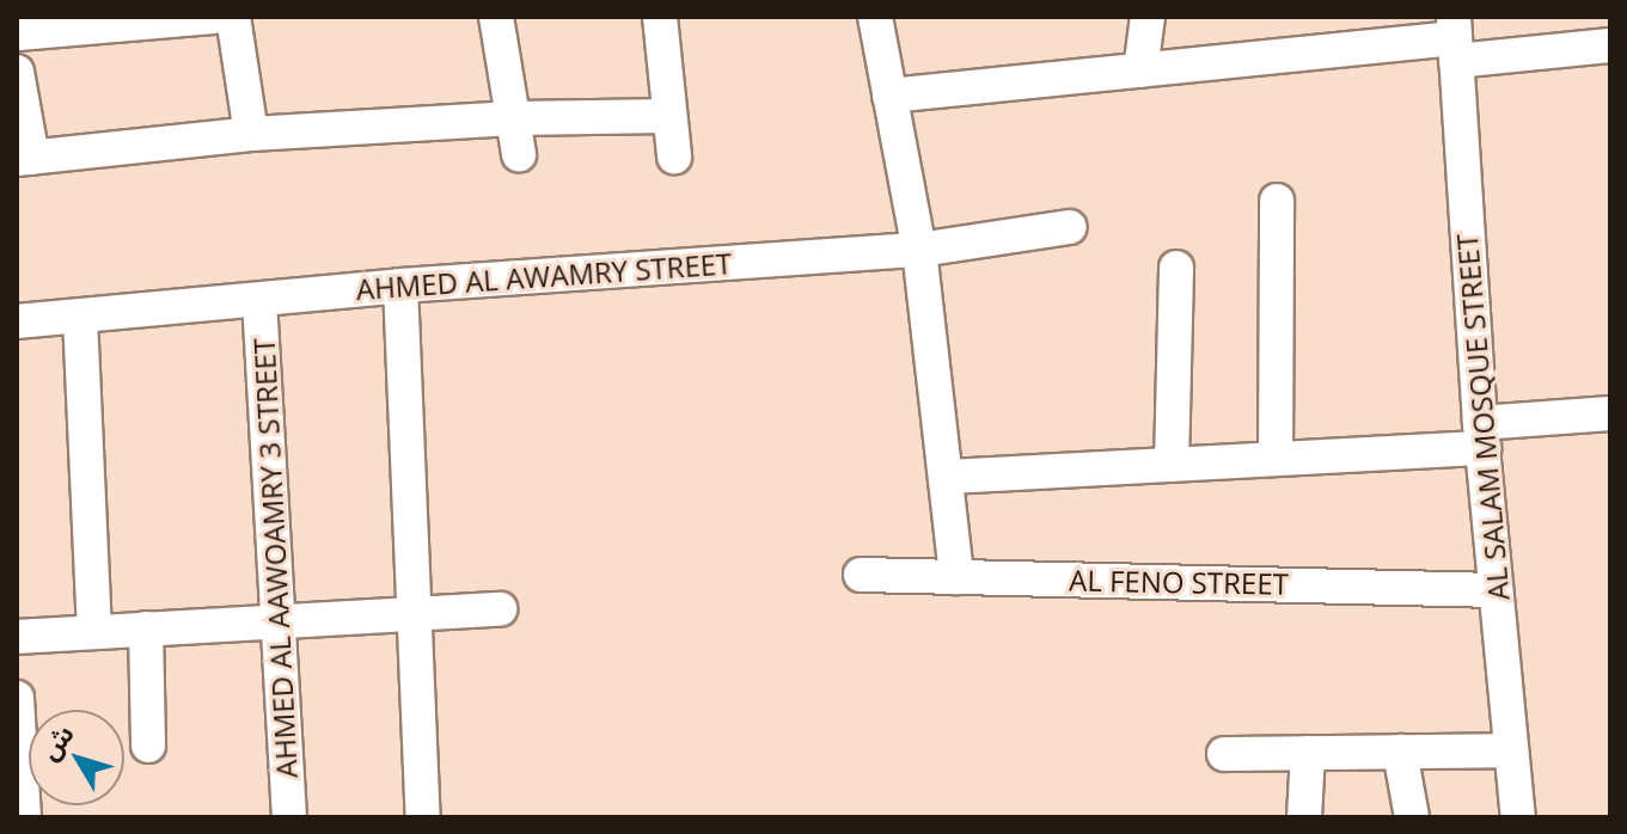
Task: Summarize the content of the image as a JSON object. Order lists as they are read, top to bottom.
{
  "streets": {
    "street": [
      "AHMED AL AWAMRY STREET",
      "AL SALAM MOSQUE STREET",
      "AHMED AL AAWOAMRY 3 STREET",
      "AL FENO STREET"
    ]
  },
  "crossings": [
    ["AHMED AL AWAMRY STREET", "AHMED AL AAWOAMRY 3 STREET"],
    ["AL SALAM MOSQUE STREET", "AL FENO STREET"]
  ],
  "north": "top left"
}
